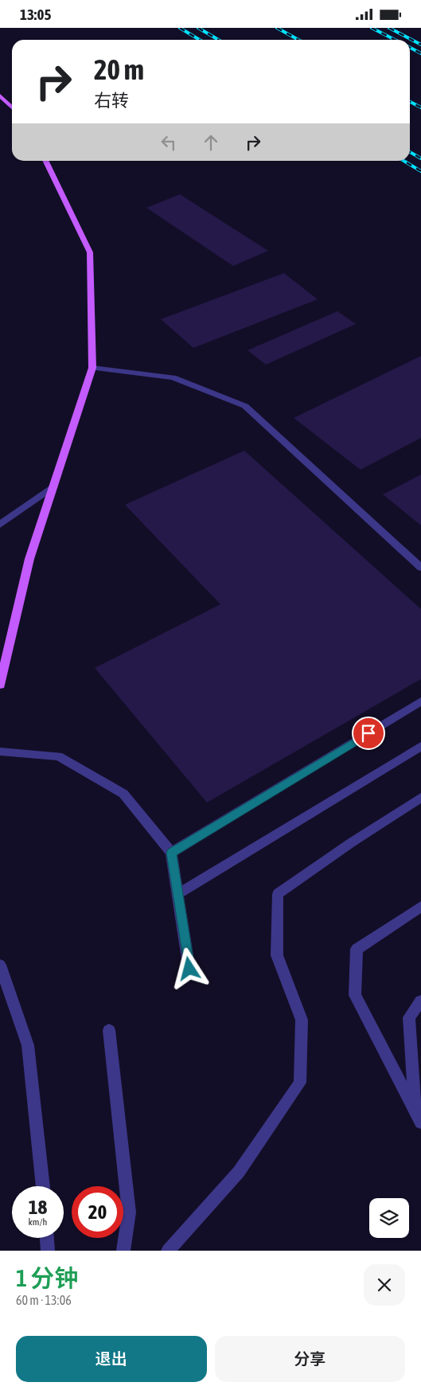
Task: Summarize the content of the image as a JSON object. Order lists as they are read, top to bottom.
{
  "page": {
    "status": "13:05",
    "turn": ["20 m", "右转"],
    "speed": "18 km/h",
    "limit": "20",
    "heading": ["1 分钟", "60 m · 13:06"],
    "buttons": ["退出", "分享"]
  }
}
